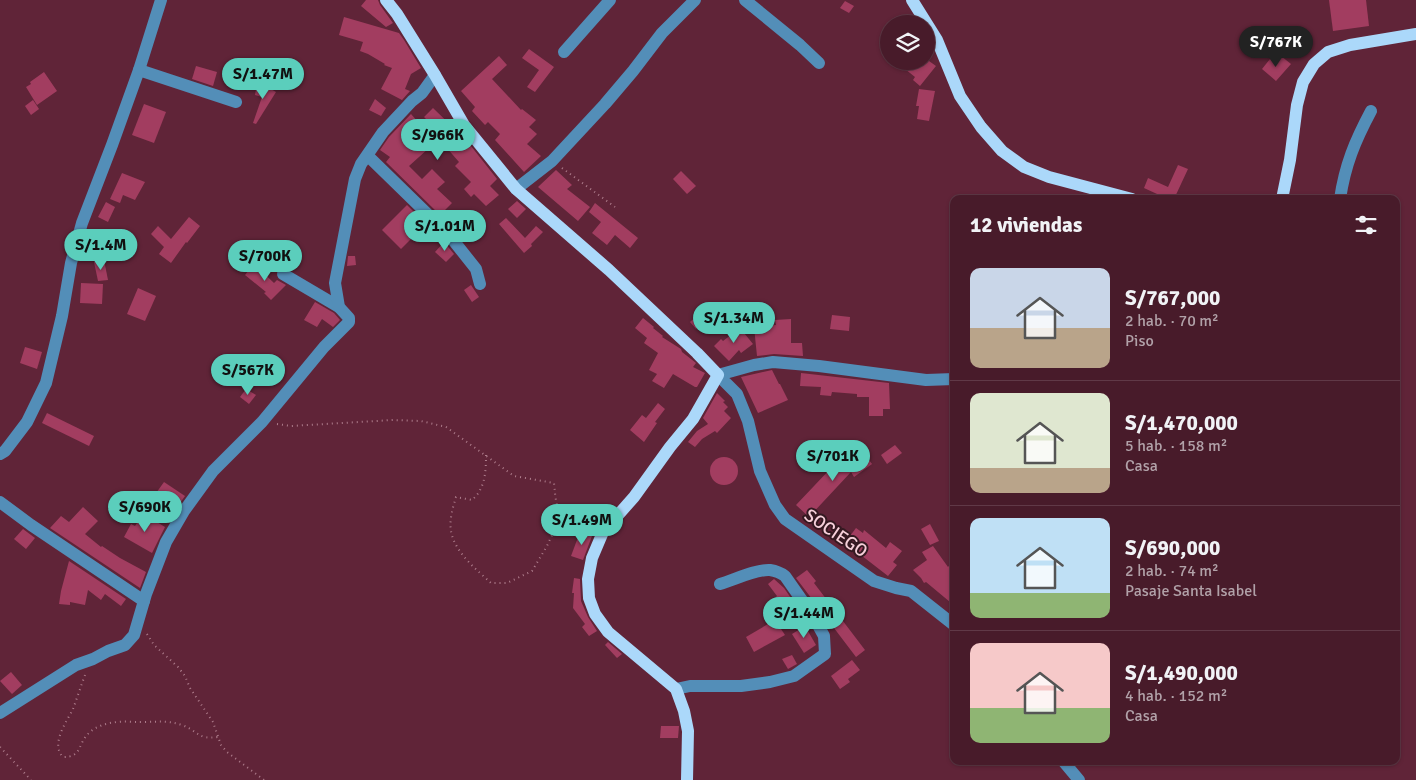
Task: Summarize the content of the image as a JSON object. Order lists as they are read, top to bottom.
{
  "streets": {
    "street": ["SOCIEGO"]
  },
  "page": {
    "price": [
      "S/767K",
      "S/1.47M",
      "S/966K",
      "S/1.01M",
      "S/1.4M",
      "S/700K",
      "S/1.34M",
      "S/567K",
      "S/701K",
      "S/690K",
      "S/1.49M",
      "S/1.44M"
    ],
    "heading": "12 viviendas",
    "list": [
      {
        "name": "S/767,000",
        "note": "2 hab. · 70 m² · Piso"
      },
      {
        "name": "S/1,470,000",
        "note": "5 hab. · 158 m² · Casa"
      },
      {
        "name": "S/690,000",
        "note": "2 hab. · 74 m² · Pasaje Santa Isabel"
      },
      {
        "name": "S/1,490,000",
        "note": "4 hab. · 152 m² · Casa"
      }
    ]
  }
}
